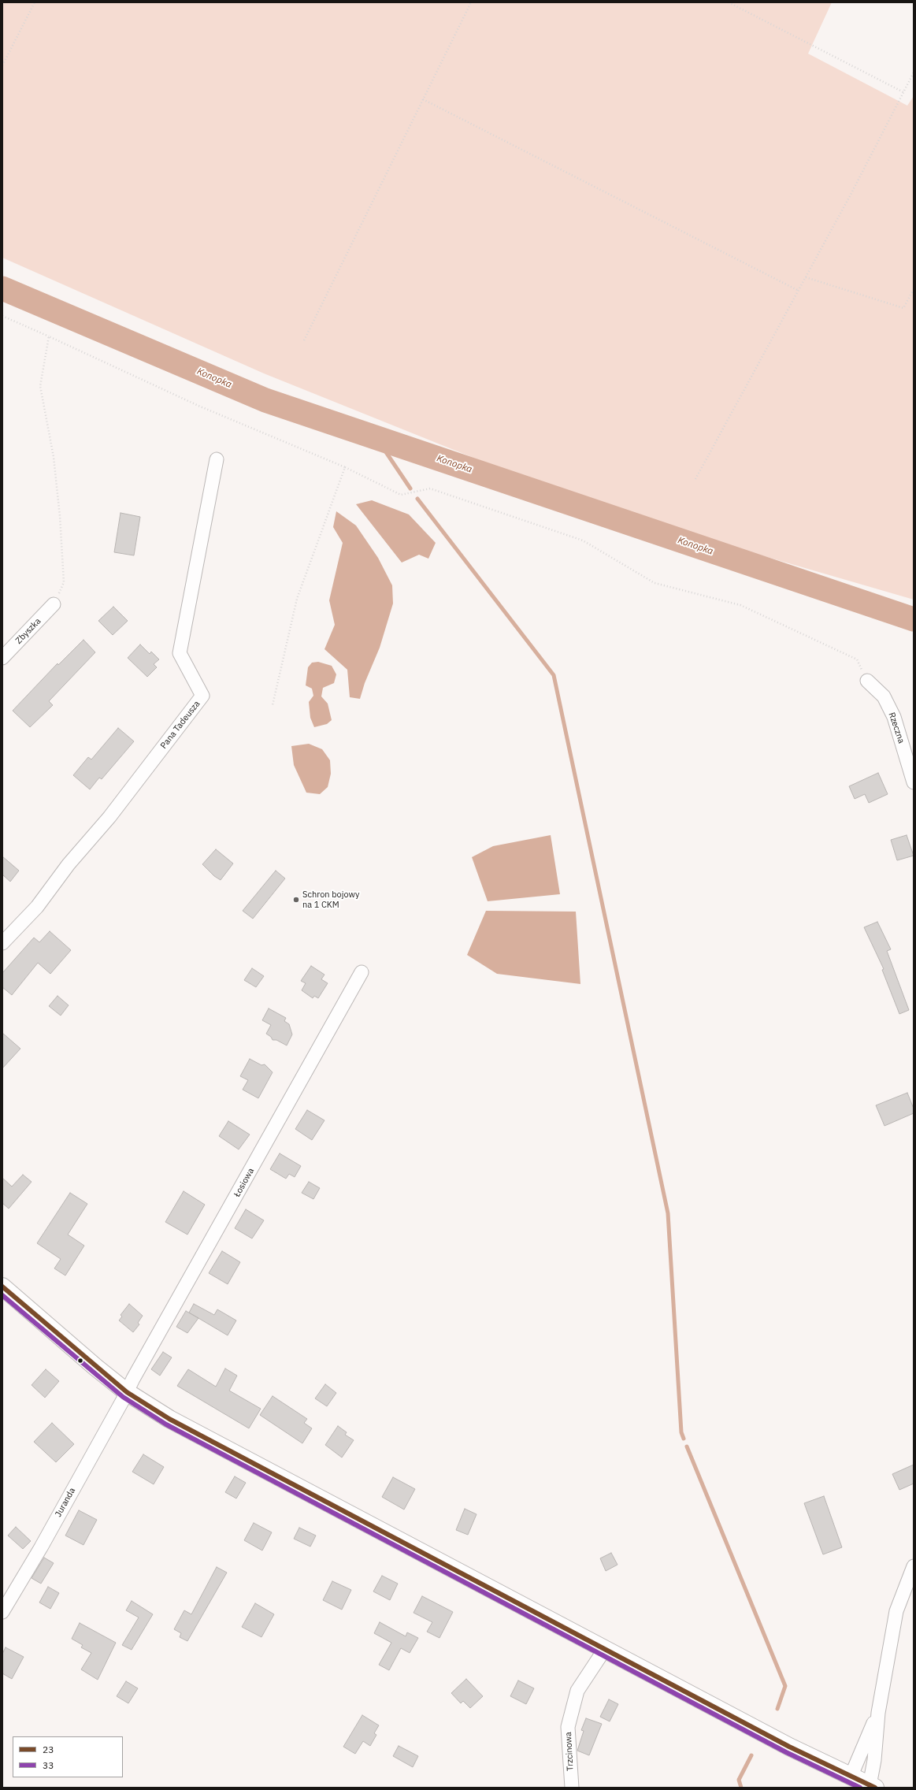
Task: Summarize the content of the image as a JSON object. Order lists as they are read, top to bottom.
{
  "streets": {
    "street": [
      "Zbyszka",
      "Pana Tadeusza",
      "Rzeczna",
      "Łosiowa",
      "Juranda",
      "Trzcinowa"
    ]
  },
  "crossings": [
    ["Łosiowa", "Juranda"]
  ],
  "water": ["Konopka"],
  "places": ["Schron bojowy na 1 CKM"],
  "lines": ["transit line 23", "transit line 33"],
  "legend": ["23", "33"]
}
